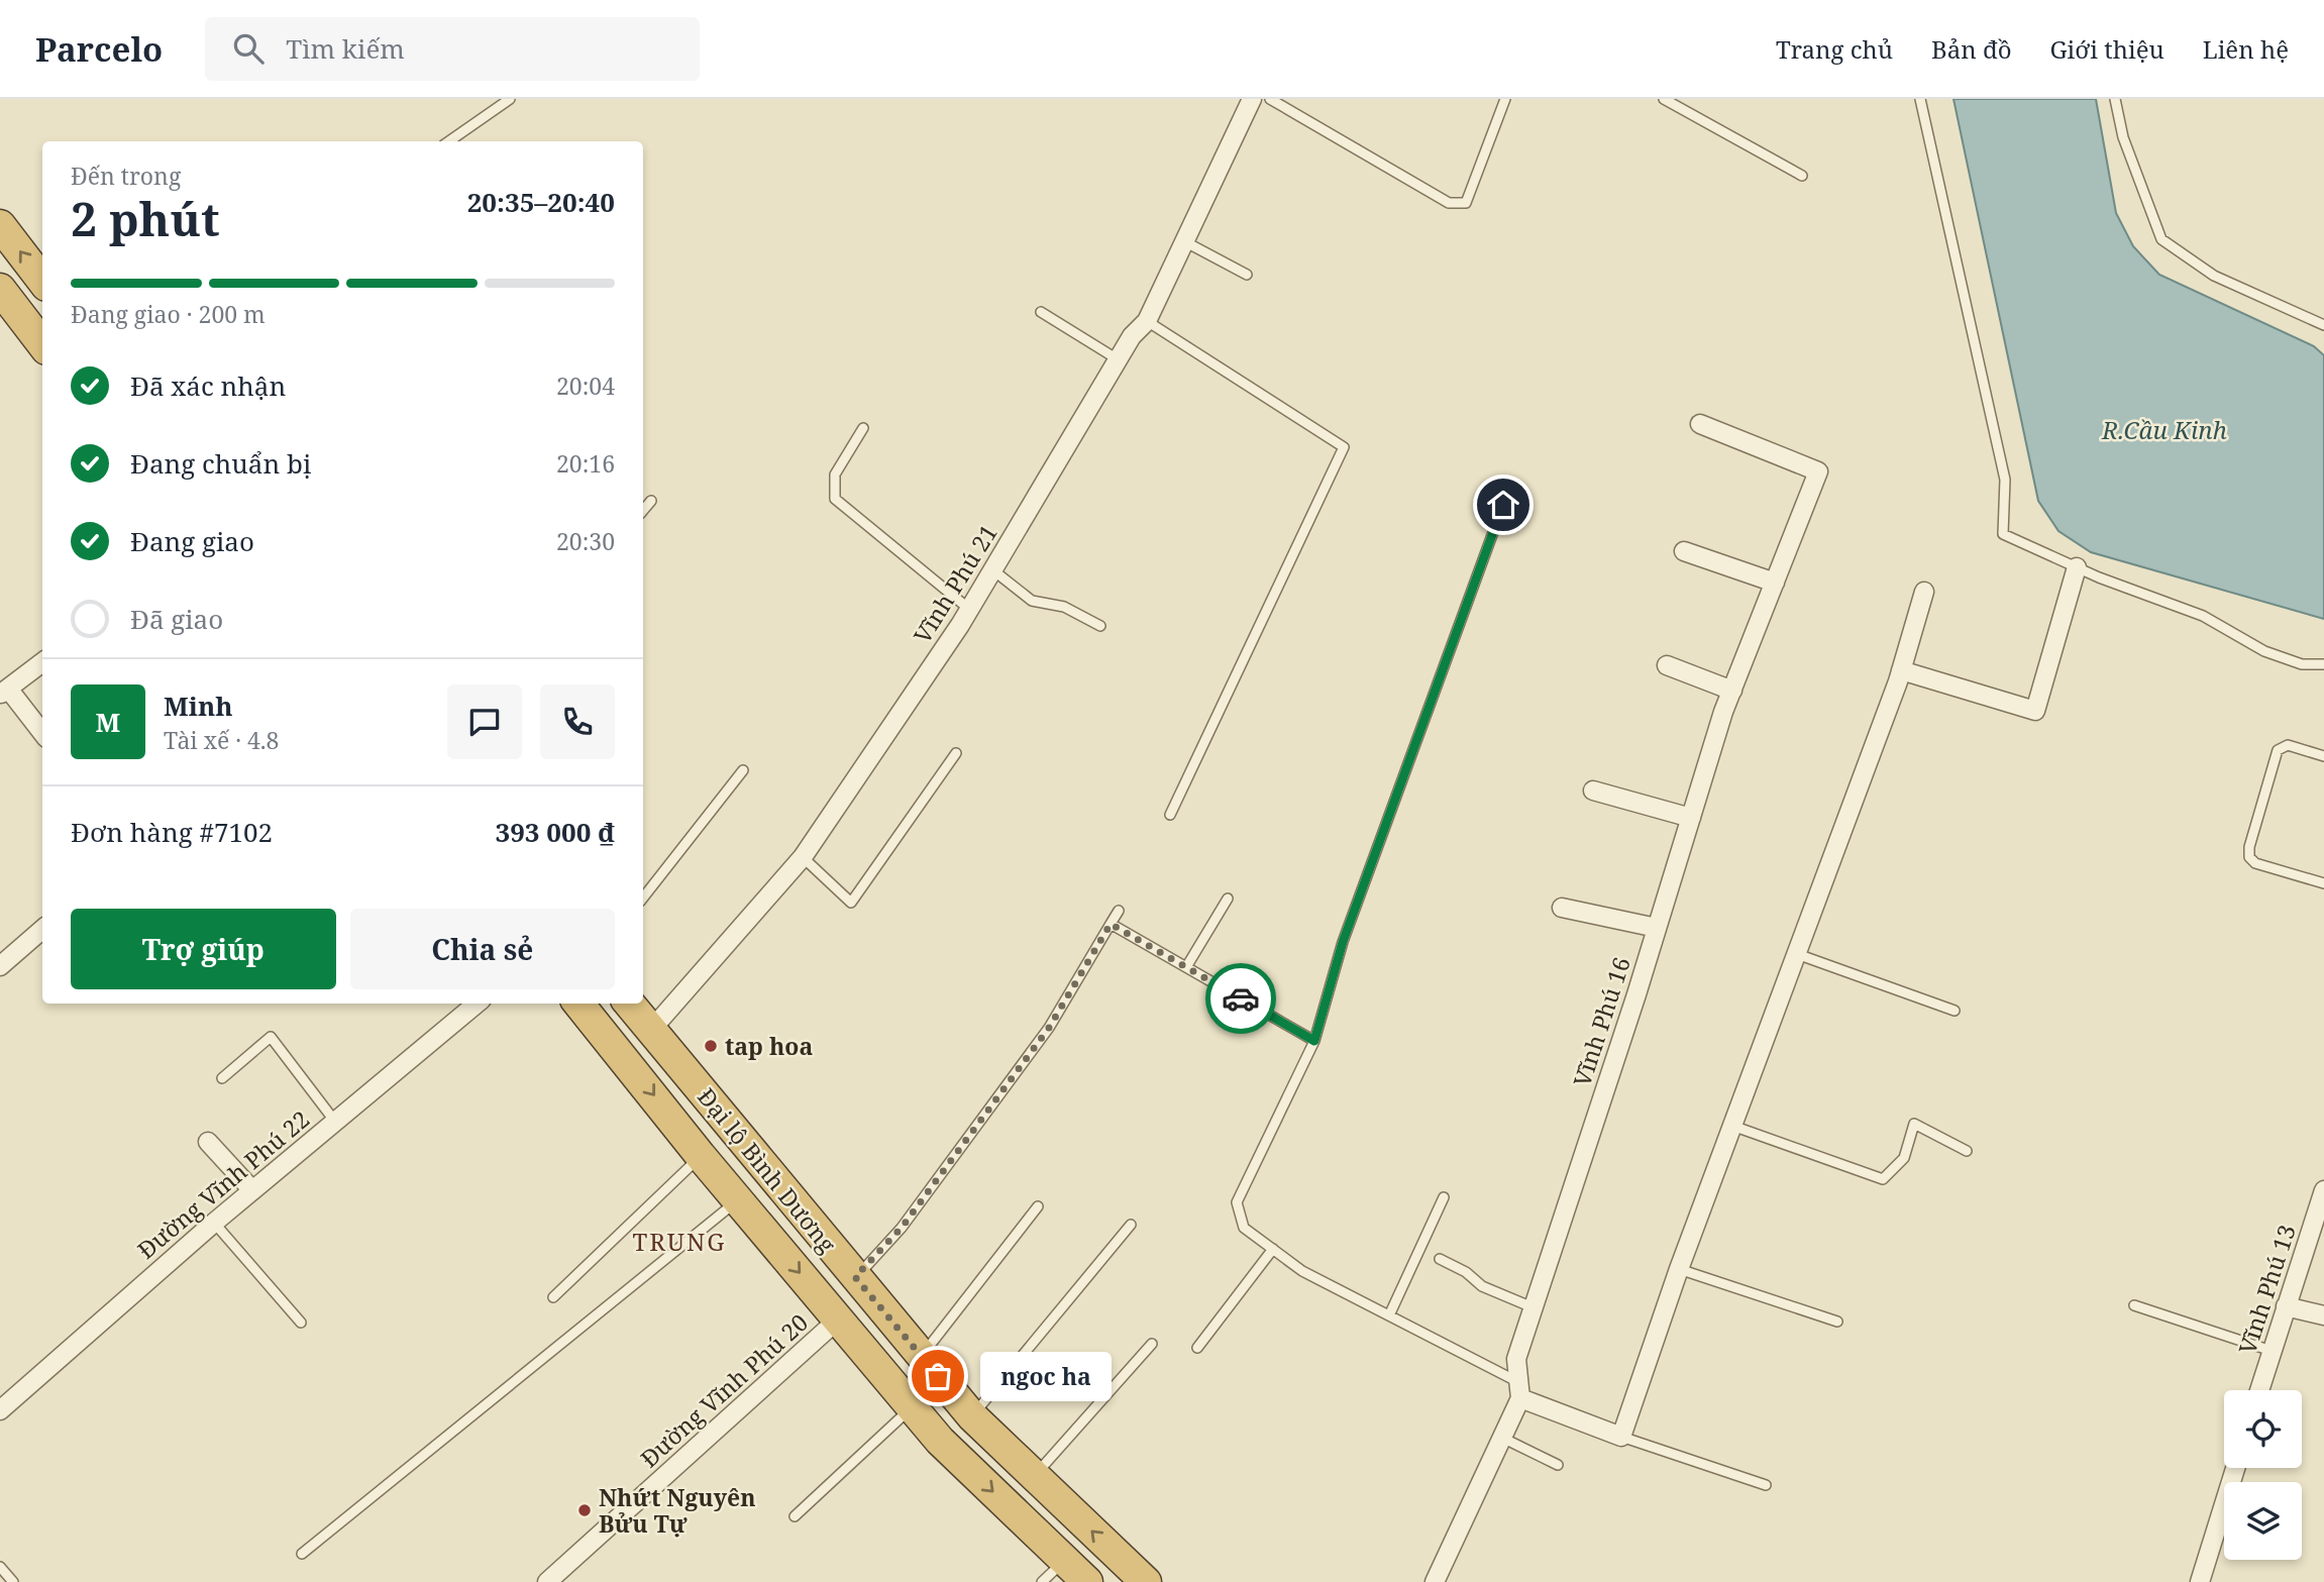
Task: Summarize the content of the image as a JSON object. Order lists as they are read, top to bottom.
{
  "streets": {
    "highway": ["Đại lộ Bình Dương"],
    "street": [
      "Vĩnh Phú 21",
      "Vĩnh Phú 16",
      "Đường Vĩnh Phú 22",
      "Vĩnh Phú 13",
      "Đường Vĩnh Phú 20"
    ]
  },
  "crossings": [
    ["Vĩnh Phú 21", "Đại lộ Bình Dương"],
    ["Đại lộ Bình Dương", "Đường Vĩnh Phú 20"]
  ],
  "districts": ["TRUNG"],
  "water": ["R.Cầu Kinh"],
  "places": ["tap hoa", "ngoc ha", "Nhứt Nguyên Bửu Tự"],
  "page": {
    "header": "Parcelo",
    "search": "Tìm kiếm",
    "nav": [
      "Trang chủ",
      "Bản đồ",
      "Giới thiệu",
      "Liên hệ"
    ],
    "heading": ["2 phút", "Đến trong", "20:35–20:40"],
    "panel": [
      "Minh",
      "Tài xế · 4.8",
      "Đơn hàng #7102",
      "393 000 ₫"
    ],
    "bar": "Đang giao · 200 m",
    "list": [
      ["Đã xác nhận", "20:04"],
      ["Đang chuẩn bị", "20:16"],
      ["Đang giao", "20:30"],
      "Đã giao"
    ],
    "round": "M",
    "buttons": ["Trợ giúp", "Chia sẻ"],
    "bubble": "ngoc ha"
  }
}
